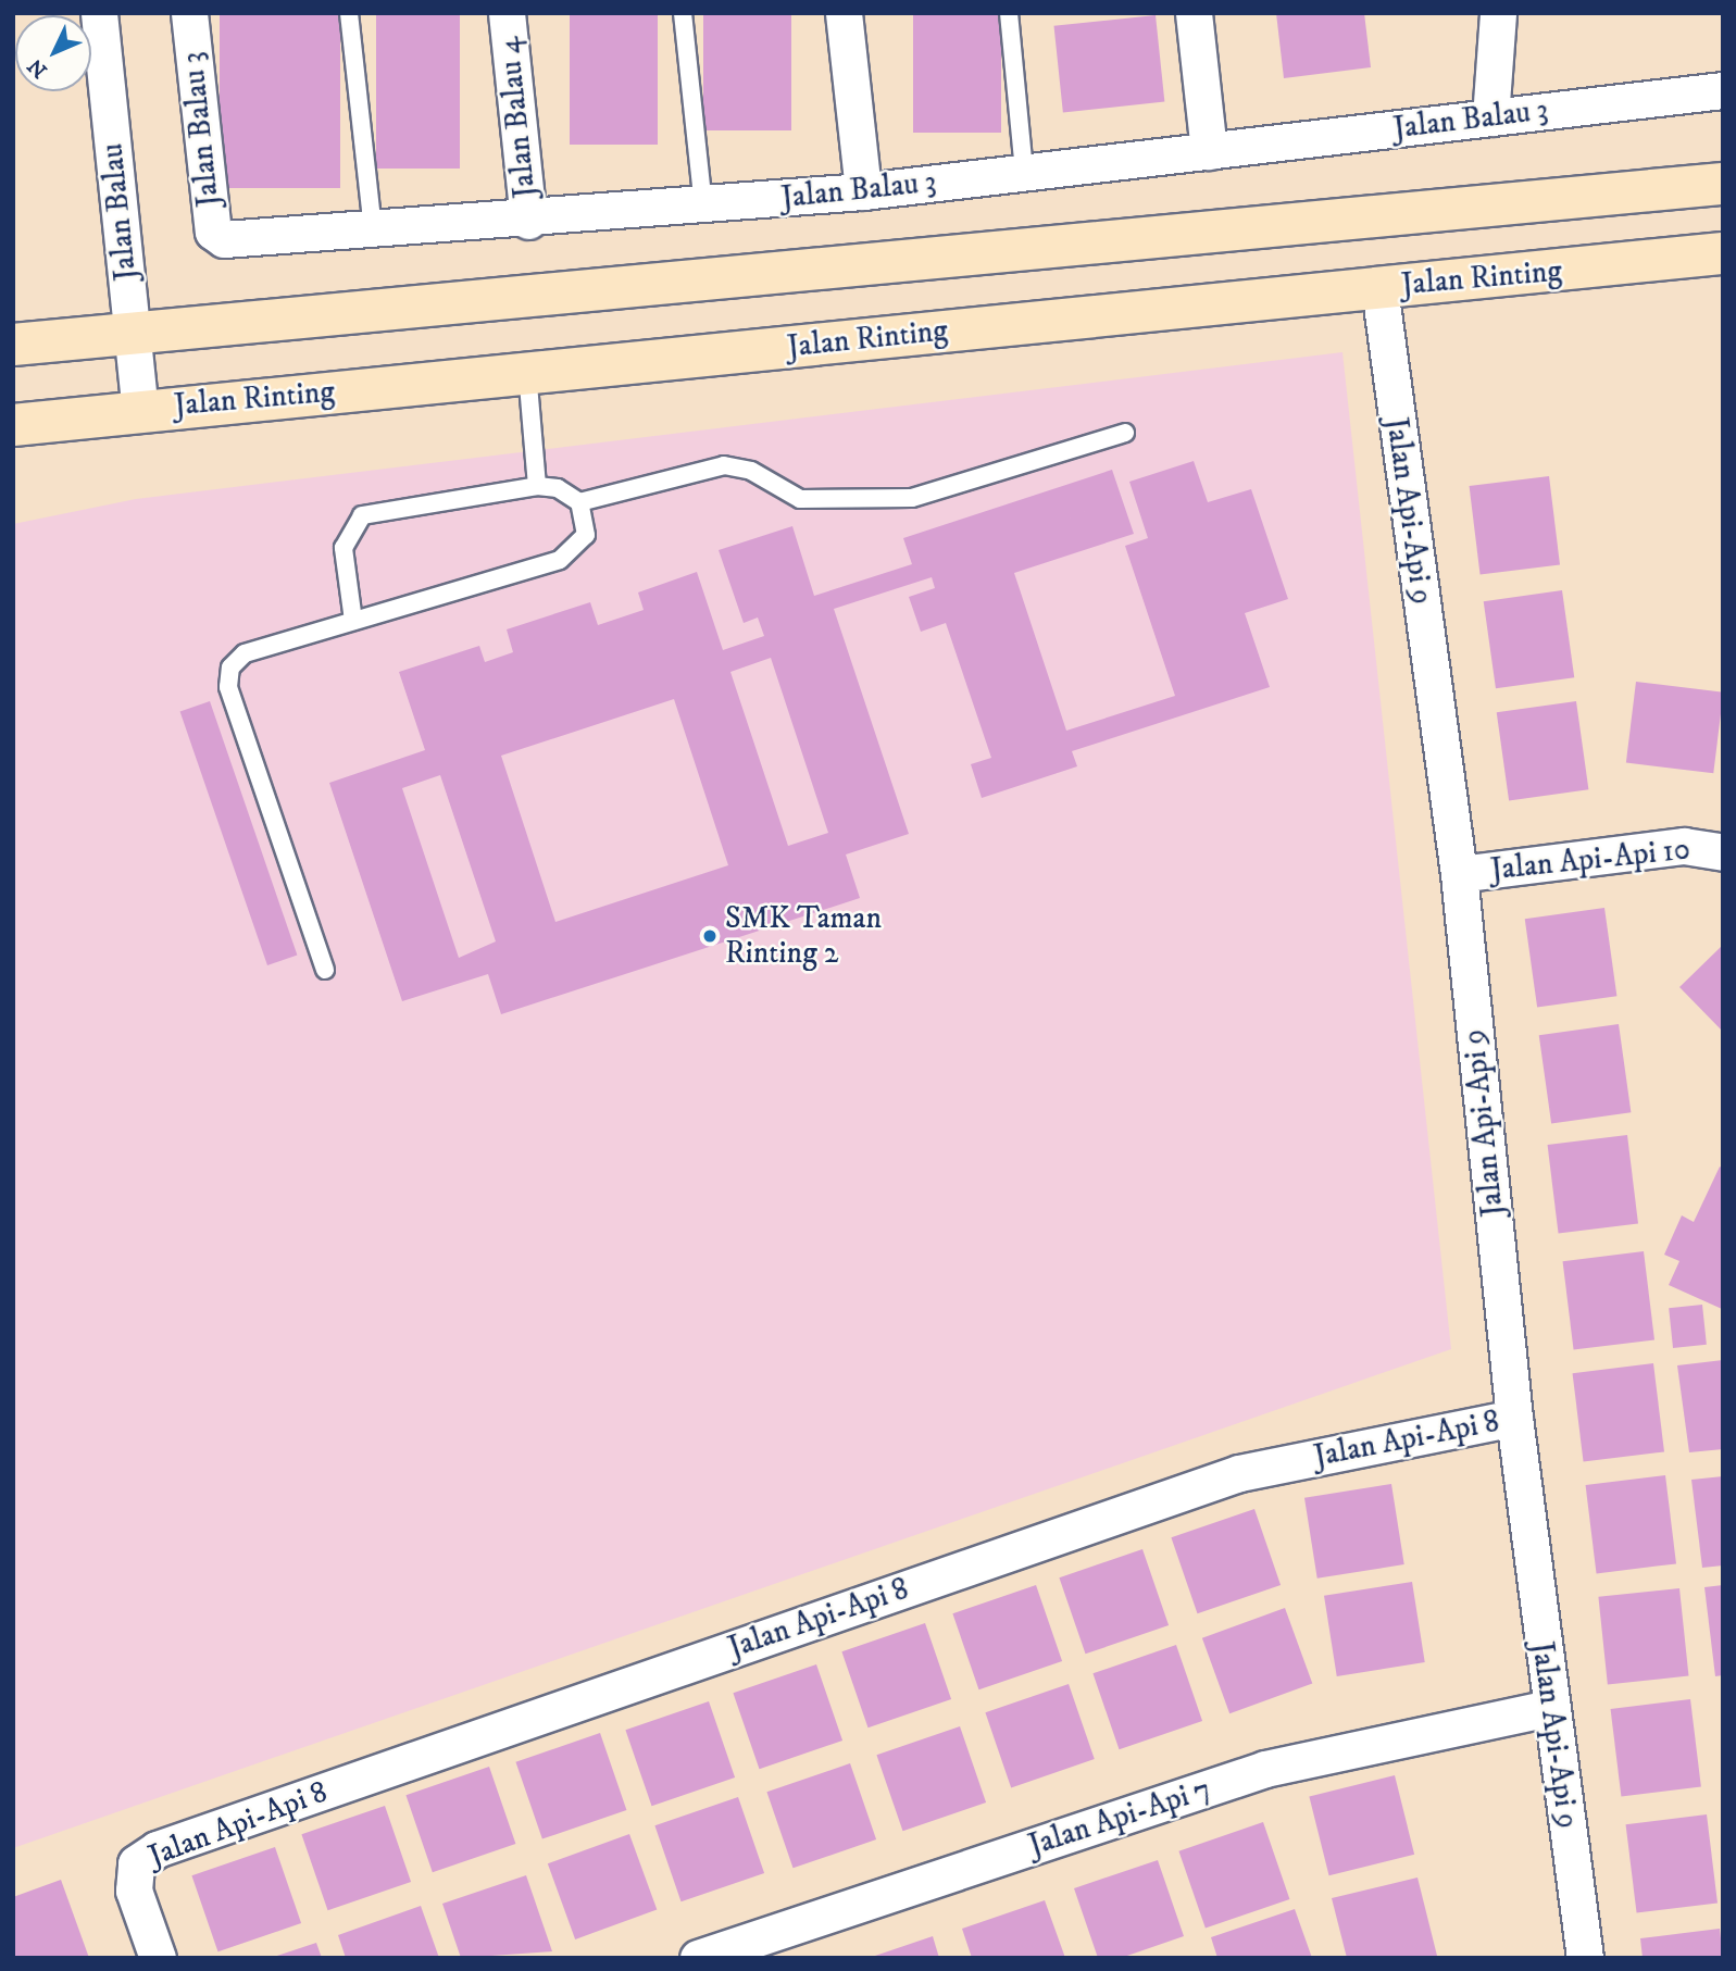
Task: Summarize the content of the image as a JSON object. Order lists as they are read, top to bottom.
{
  "streets": {
    "main road": ["Jalan Rinting"],
    "street": [
      "Jalan Balau 4",
      "Jalan Balau 3",
      "Jalan Balau",
      "Jalan Api-Api 9",
      "Jalan Api-Api 10",
      "Jalan Api-Api 8",
      "Jalan Api-Api 7"
    ]
  },
  "crossings": [
    ["Jalan Balau 4", "Jalan Balau 3"],
    ["Jalan Balau", "Jalan Rinting"],
    ["Jalan Rinting", "Jalan Api-Api 9"],
    ["Jalan Api-Api 9", "Jalan Api-Api 10"],
    ["Jalan Api-Api 9", "Jalan Api-Api 8"],
    ["Jalan Api-Api 9", "Jalan Api-Api 7"]
  ],
  "places": ["SMK Taman Rinting 2"],
  "north": "bottom left"
}
